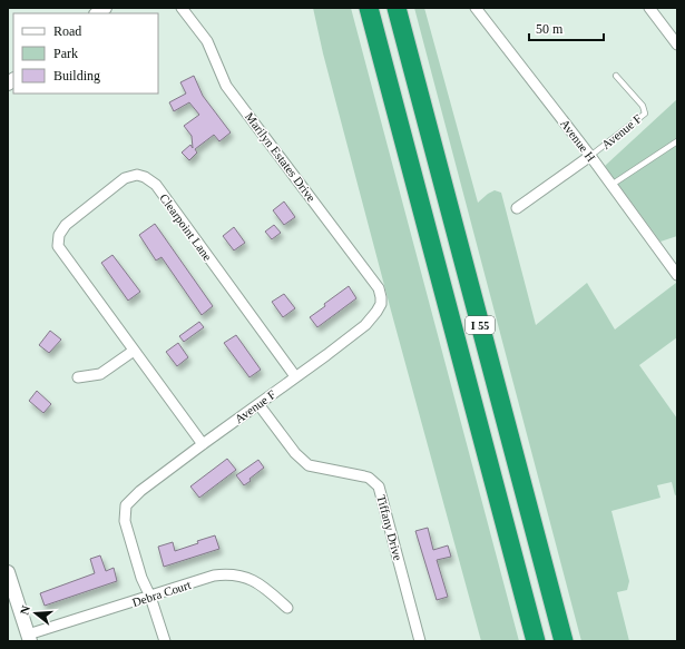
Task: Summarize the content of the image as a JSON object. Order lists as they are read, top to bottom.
{
  "streets": {
    "highway": ["I 55"],
    "street": [
      "Avenue F",
      "Avenue H",
      "Marilyn Estates Drive",
      "Clearpoint Lane",
      "Tiffany Drive",
      "Debra Court"
    ]
  },
  "crossings": [
    ["Avenue F", "Avenue H"],
    ["Avenue F", "Marilyn Estates Drive"],
    ["Avenue F", "Clearpoint Lane"],
    ["Avenue F", "Tiffany Drive"],
    ["Avenue F", "Debra Court"]
  ],
  "legend": ["Road", "Park", "Building"],
  "scale_bar": "50 m",
  "north": "left"
}
